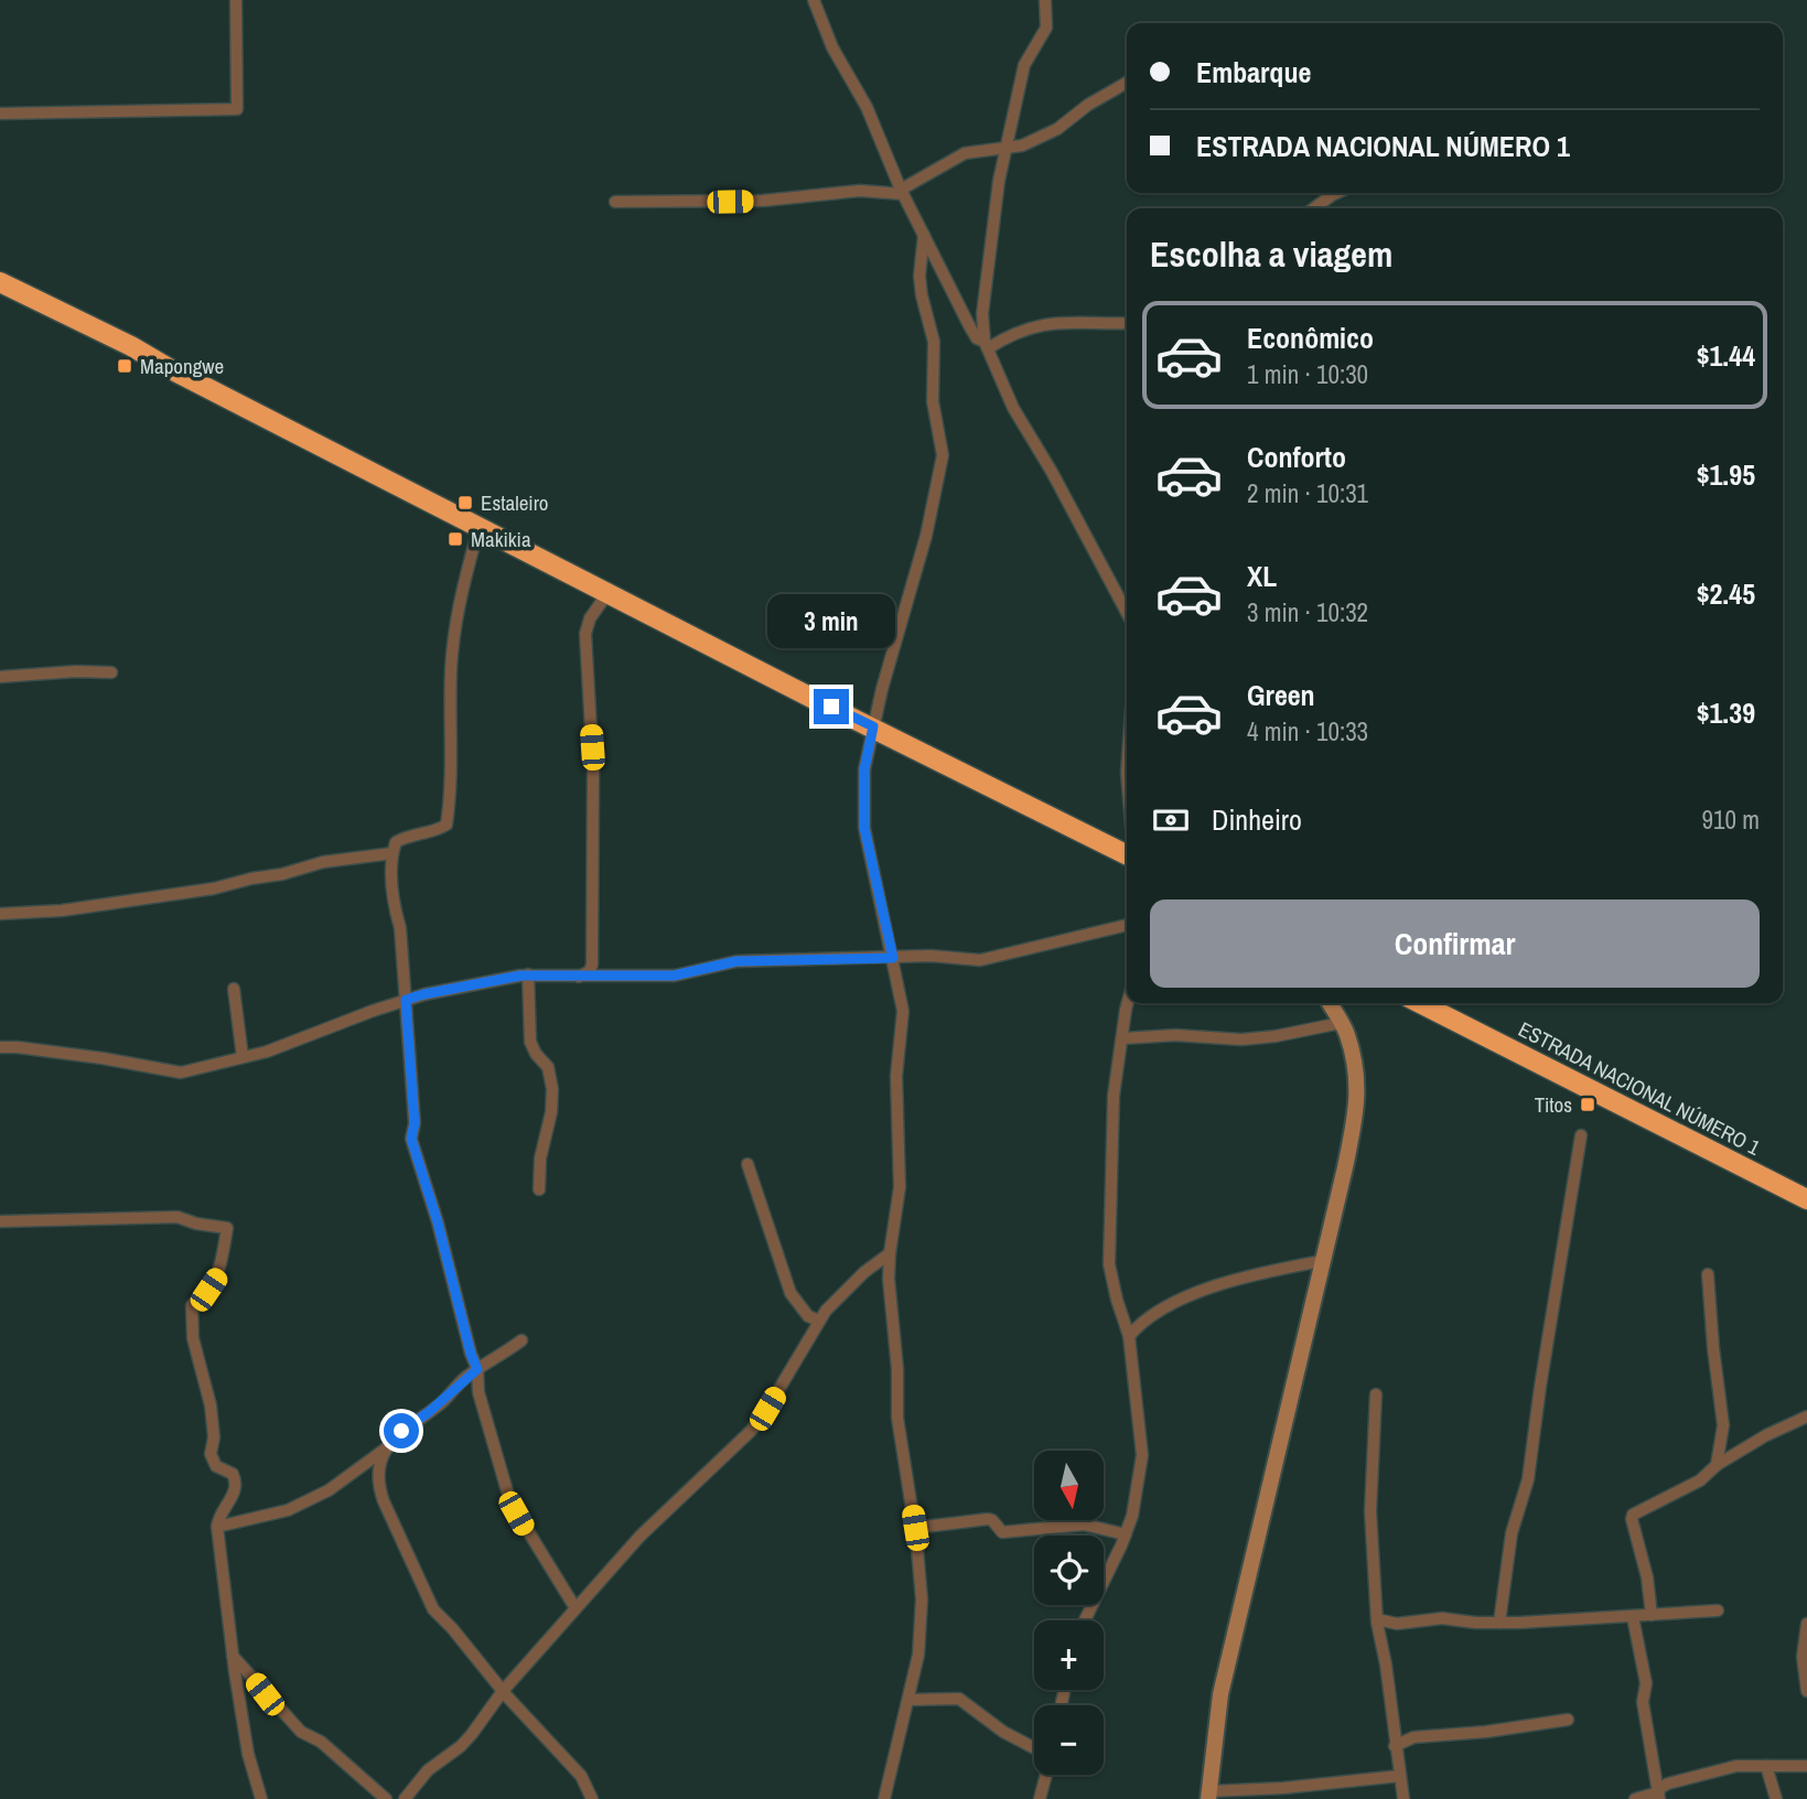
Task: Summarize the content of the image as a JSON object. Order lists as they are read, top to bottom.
{
  "streets": {
    "highway": ["ESTRADA NACIONAL NÚMERO 1"]
  },
  "places": {
    "transit": [
      "Mapongwe",
      "Estaleiro",
      "Makikia",
      "Titos"
    ]
  },
  "north": "bottom",
  "page": {
    "banner": ["Embarque", "ESTRADA NACIONAL NÚMERO 1"],
    "heading": "Escolha a viagem",
    "list": [
      {
        "name": "Econômico",
        "note": "1 min · 10:30",
        "value": "$1.44"
      },
      {
        "name": "Conforto",
        "note": "2 min · 10:31",
        "value": "$1.95"
      },
      {
        "name": "XL",
        "note": "3 min · 10:32",
        "value": "$2.45"
      },
      {
        "name": "Green",
        "note": "4 min · 10:33",
        "value": "$1.39"
      }
    ],
    "bubble": "3 min",
    "pay": ["Dinheiro", "910 m"],
    "buttons": "Confirmar",
    "map_buttons": ["+", "−"]
  }
}
